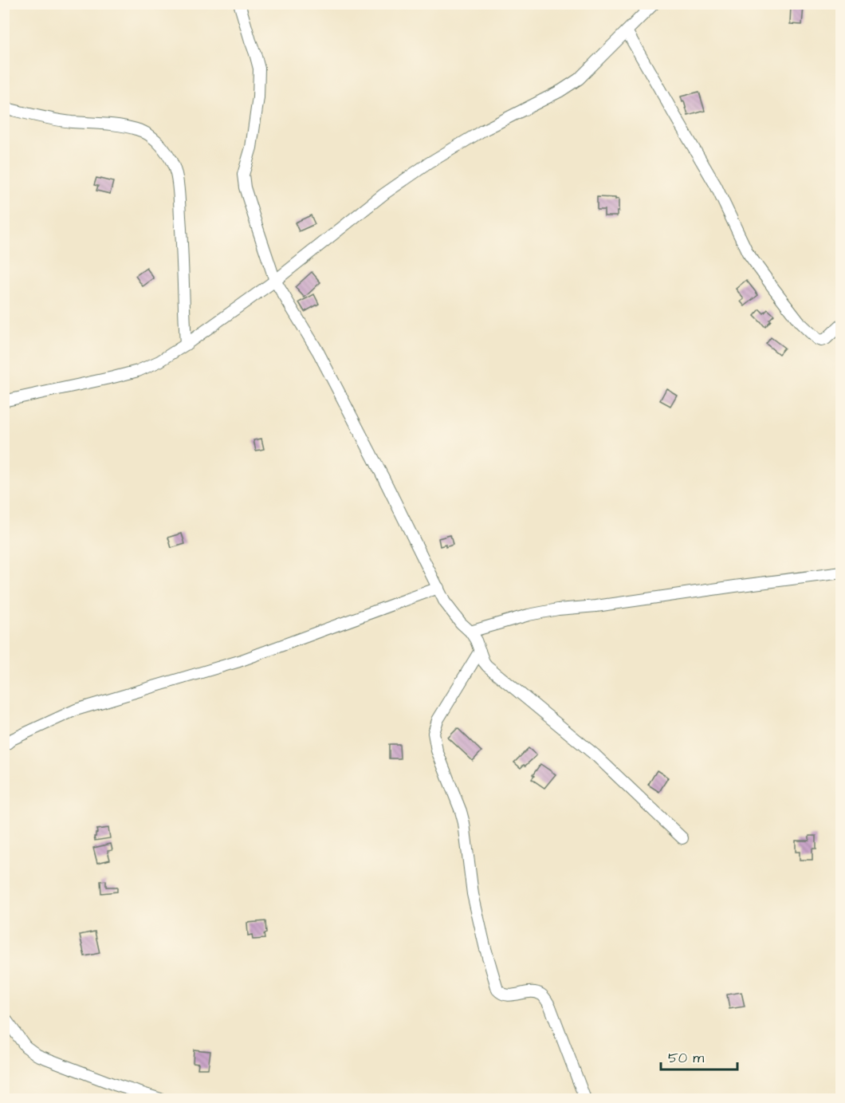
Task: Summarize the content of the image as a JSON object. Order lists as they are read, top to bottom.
{
  "scale_bar": "50 m"
}
